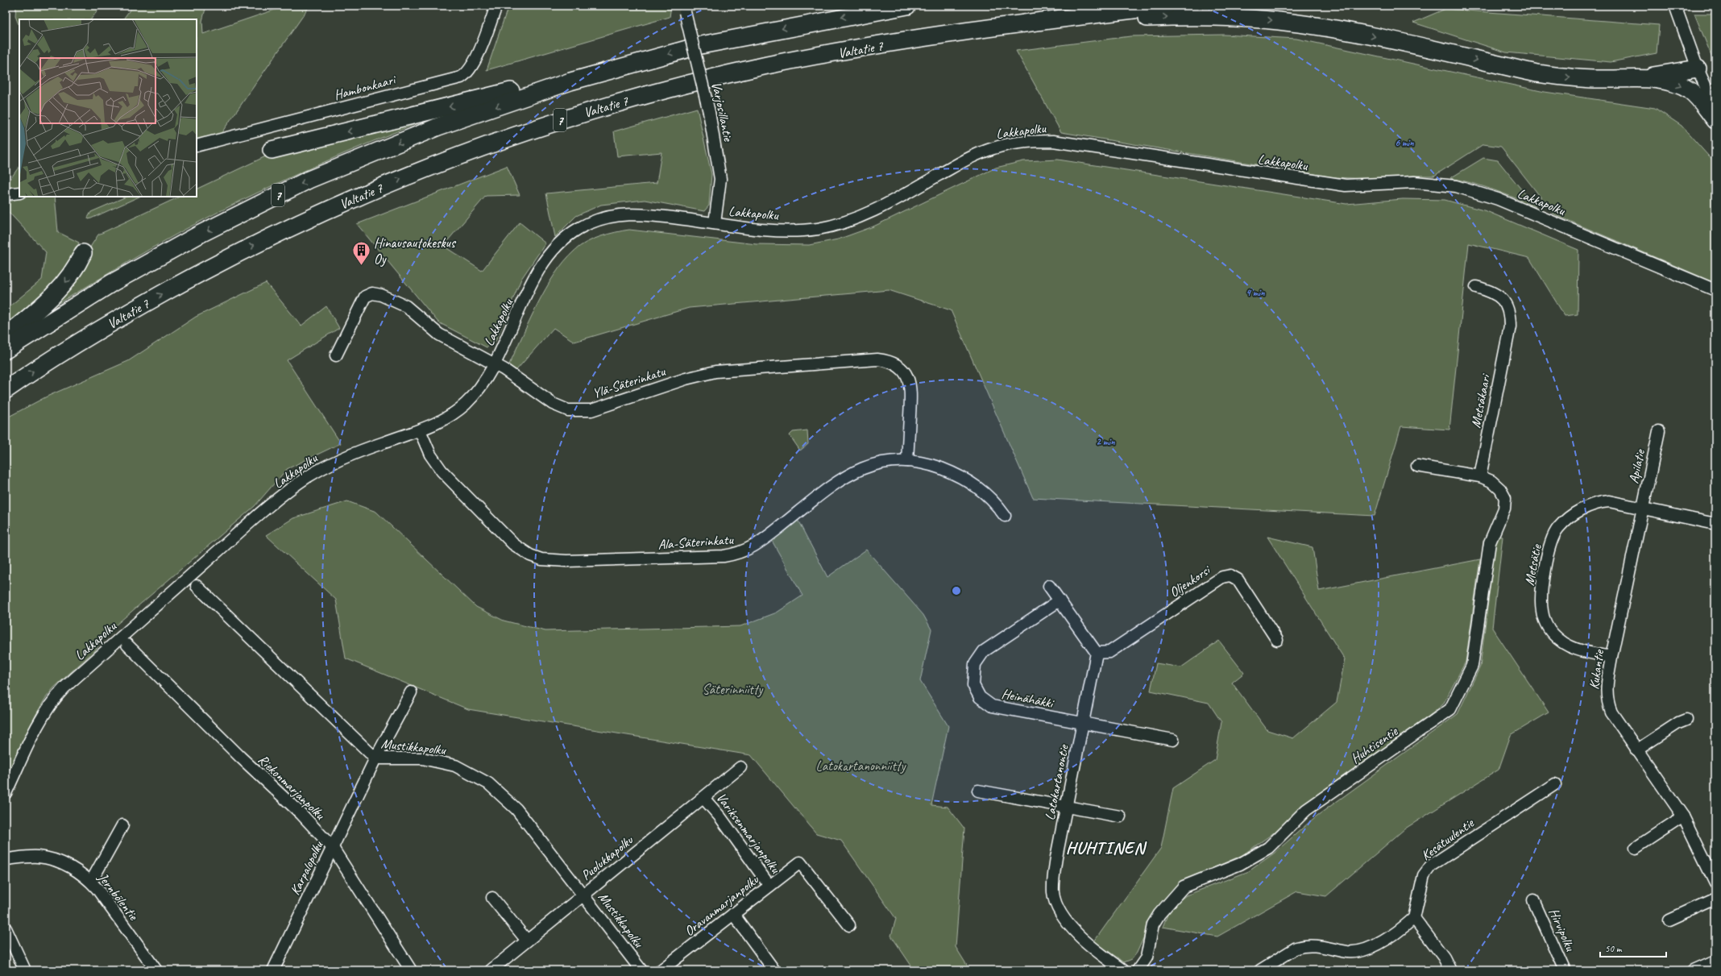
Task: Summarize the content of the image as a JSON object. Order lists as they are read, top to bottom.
{
  "streets": {
    "highway": ["Valtatie 7", "7"],
    "street": [
      "Hambonkaari",
      "Varjosillantie",
      "Lakkapolku",
      "Ylä-Säterinkatu",
      "Metsäkaari",
      "Apilatie",
      "Ala-Säterinkatu",
      "Metsätie",
      "Oljenkorsi",
      "Kukantie",
      "Heinähäkki",
      "Huhtisentie",
      "Mustikkapolku",
      "Latokartanontie",
      "Riekonmarjanpolku",
      "Variksenmarjanpolku",
      "Kesätuulentie",
      "Puolukkapolku",
      "Karpalopolku",
      "Jernbölentie",
      "Oravanmarjanpolku",
      "Hirvipolku"
    ]
  },
  "crossings": [
    ["Varjosillantie", "Lakkapolku"],
    ["Lakkapolku", "Ylä-Säterinkatu"],
    ["Lakkapolku", "Ala-Säterinkatu"],
    ["Ylä-Säterinkatu", "Ala-Säterinkatu"],
    ["Metsäkaari", "Huhtisentie"],
    ["Apilatie", "Metsätie"],
    ["Apilatie", "Kukantie"],
    ["Metsätie", "Kukantie"],
    ["Oljenkorsi", "Latokartanontie"],
    ["Heinähäkki", "Latokartanontie"],
    ["Mustikkapolku", "Puolukkapolku"],
    ["Mustikkapolku", "Karpalopolku"],
    ["Riekonmarjanpolku", "Karpalopolku"],
    ["Variksenmarjanpolku", "Puolukkapolku"],
    ["Variksenmarjanpolku", "Oravanmarjanpolku"]
  ],
  "districts": ["HUHTINEN"],
  "parks": ["Säterinniitty", "Latokartanonniitty"],
  "places": {
    "building": ["Hinausautokeskus Oy"]
  },
  "scale_bar": "50 m",
  "rings": ["6 min", "4 min", "2 min"]
}
